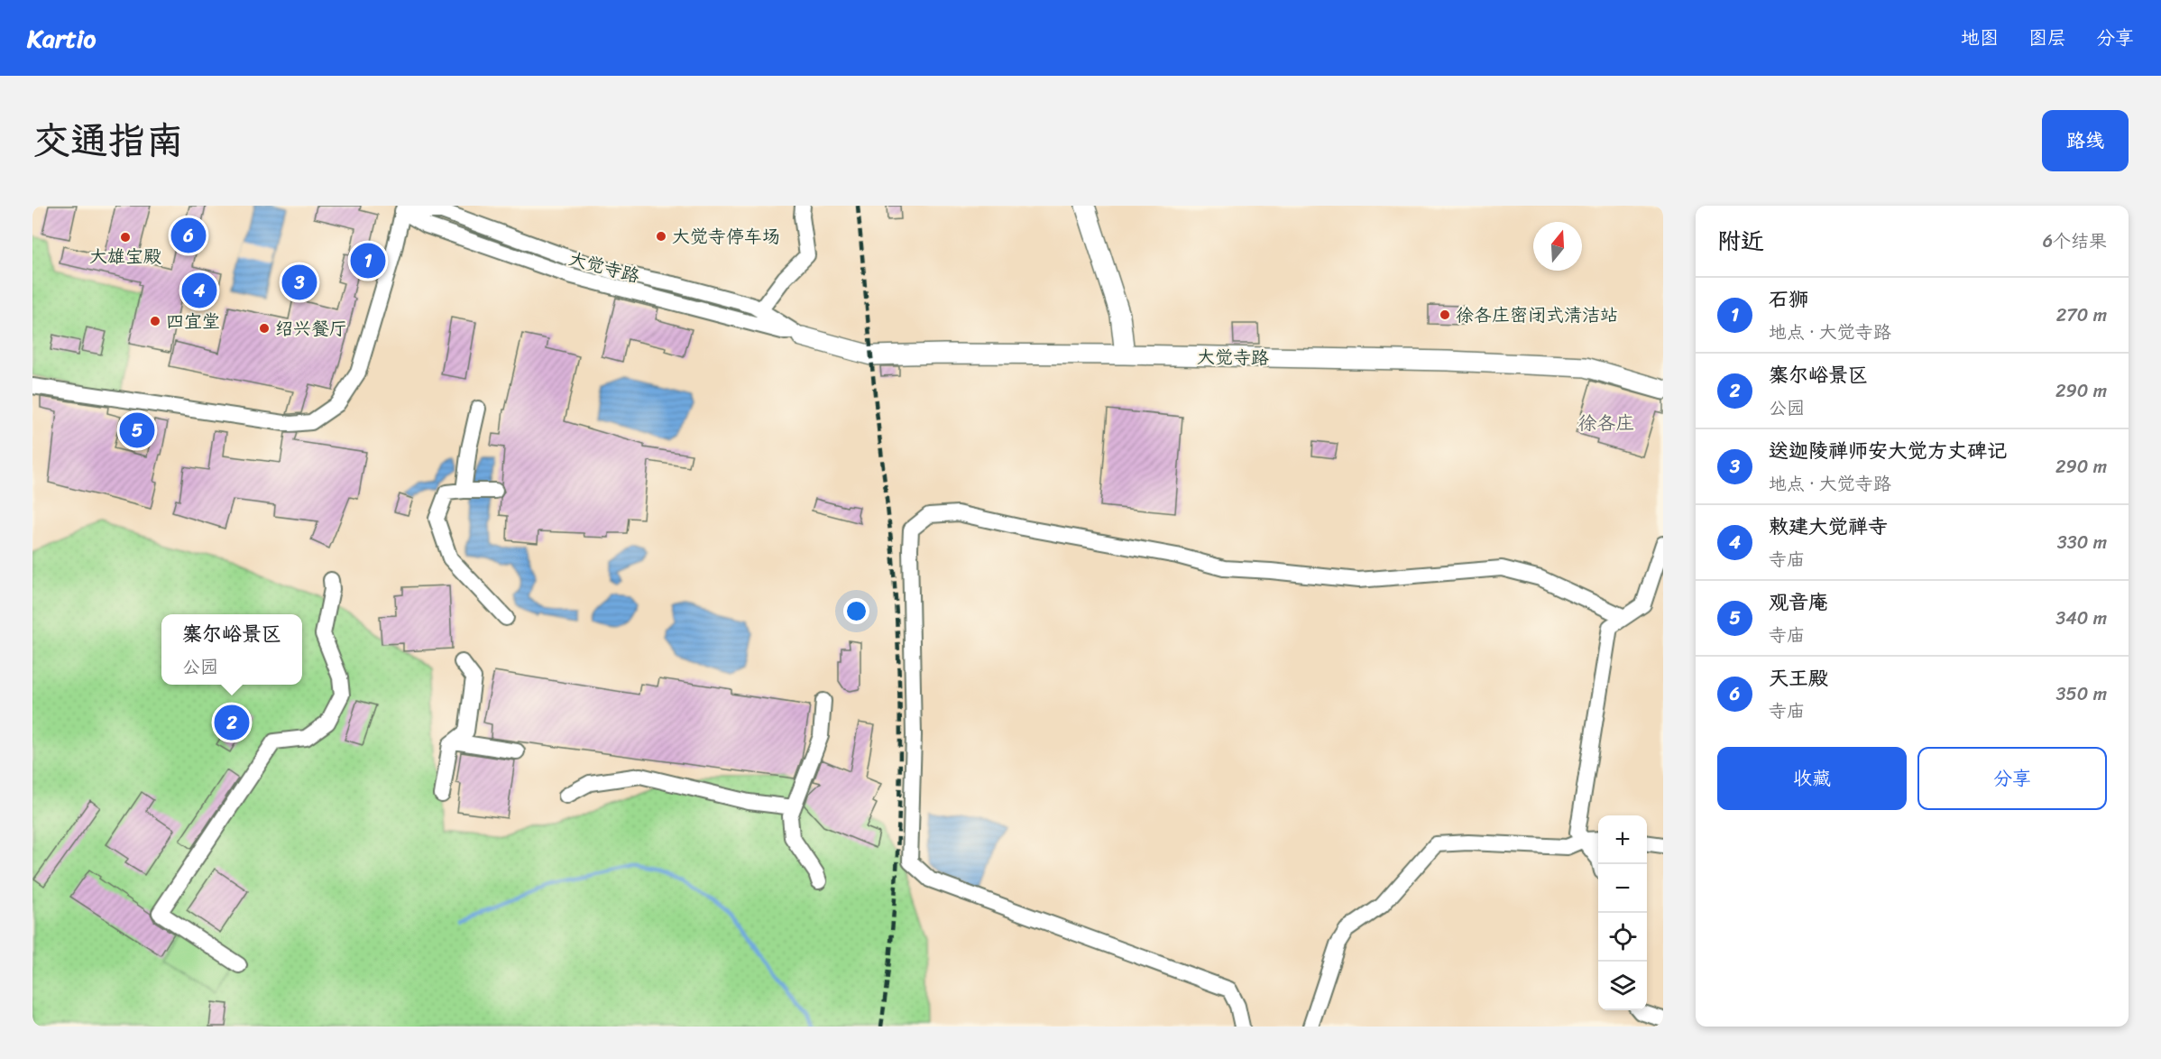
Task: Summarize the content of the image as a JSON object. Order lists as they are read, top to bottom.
{
  "streets": {
    "street": ["大觉寺路"]
  },
  "districts": ["徐各庄"],
  "places": [
    "大觉寺停车场",
    "大雄宝殿",
    "徐各庄密闭式清洁站",
    "四宜堂",
    "绍兴餐厅"
  ],
  "north": "top",
  "page": {
    "header": "Kartio",
    "nav": ["地图", "图层", "分享"],
    "title": "交通指南",
    "buttons": [
      "路线",
      ["收藏", "分享"]
    ],
    "heading": ["附近", "6个结果"],
    "pins": [
      "6",
      "1",
      "3",
      "4",
      "5",
      "2"
    ],
    "list": [
      {
        "mark": "1",
        "name": "石狮",
        "note": "地点 · 大觉寺路",
        "value": "270 m"
      },
      {
        "mark": "2",
        "name": "寨尔峪景区",
        "note": "公园",
        "value": "290 m"
      },
      {
        "mark": "3",
        "name": "送迦陵禅师安大觉方丈碑记",
        "note": "地点 · 大觉寺路",
        "value": "290 m"
      },
      {
        "mark": "4",
        "name": "敕建大觉禅寺",
        "note": "寺庙",
        "value": "330 m"
      },
      {
        "mark": "5",
        "name": "观音庵",
        "note": "寺庙",
        "value": "340 m"
      },
      {
        "mark": "6",
        "name": "天王殿",
        "note": "寺庙",
        "value": "350 m"
      }
    ],
    "popup": ["寨尔峪景区", "公园"],
    "map_buttons": ["+", "−"]
  }
}
